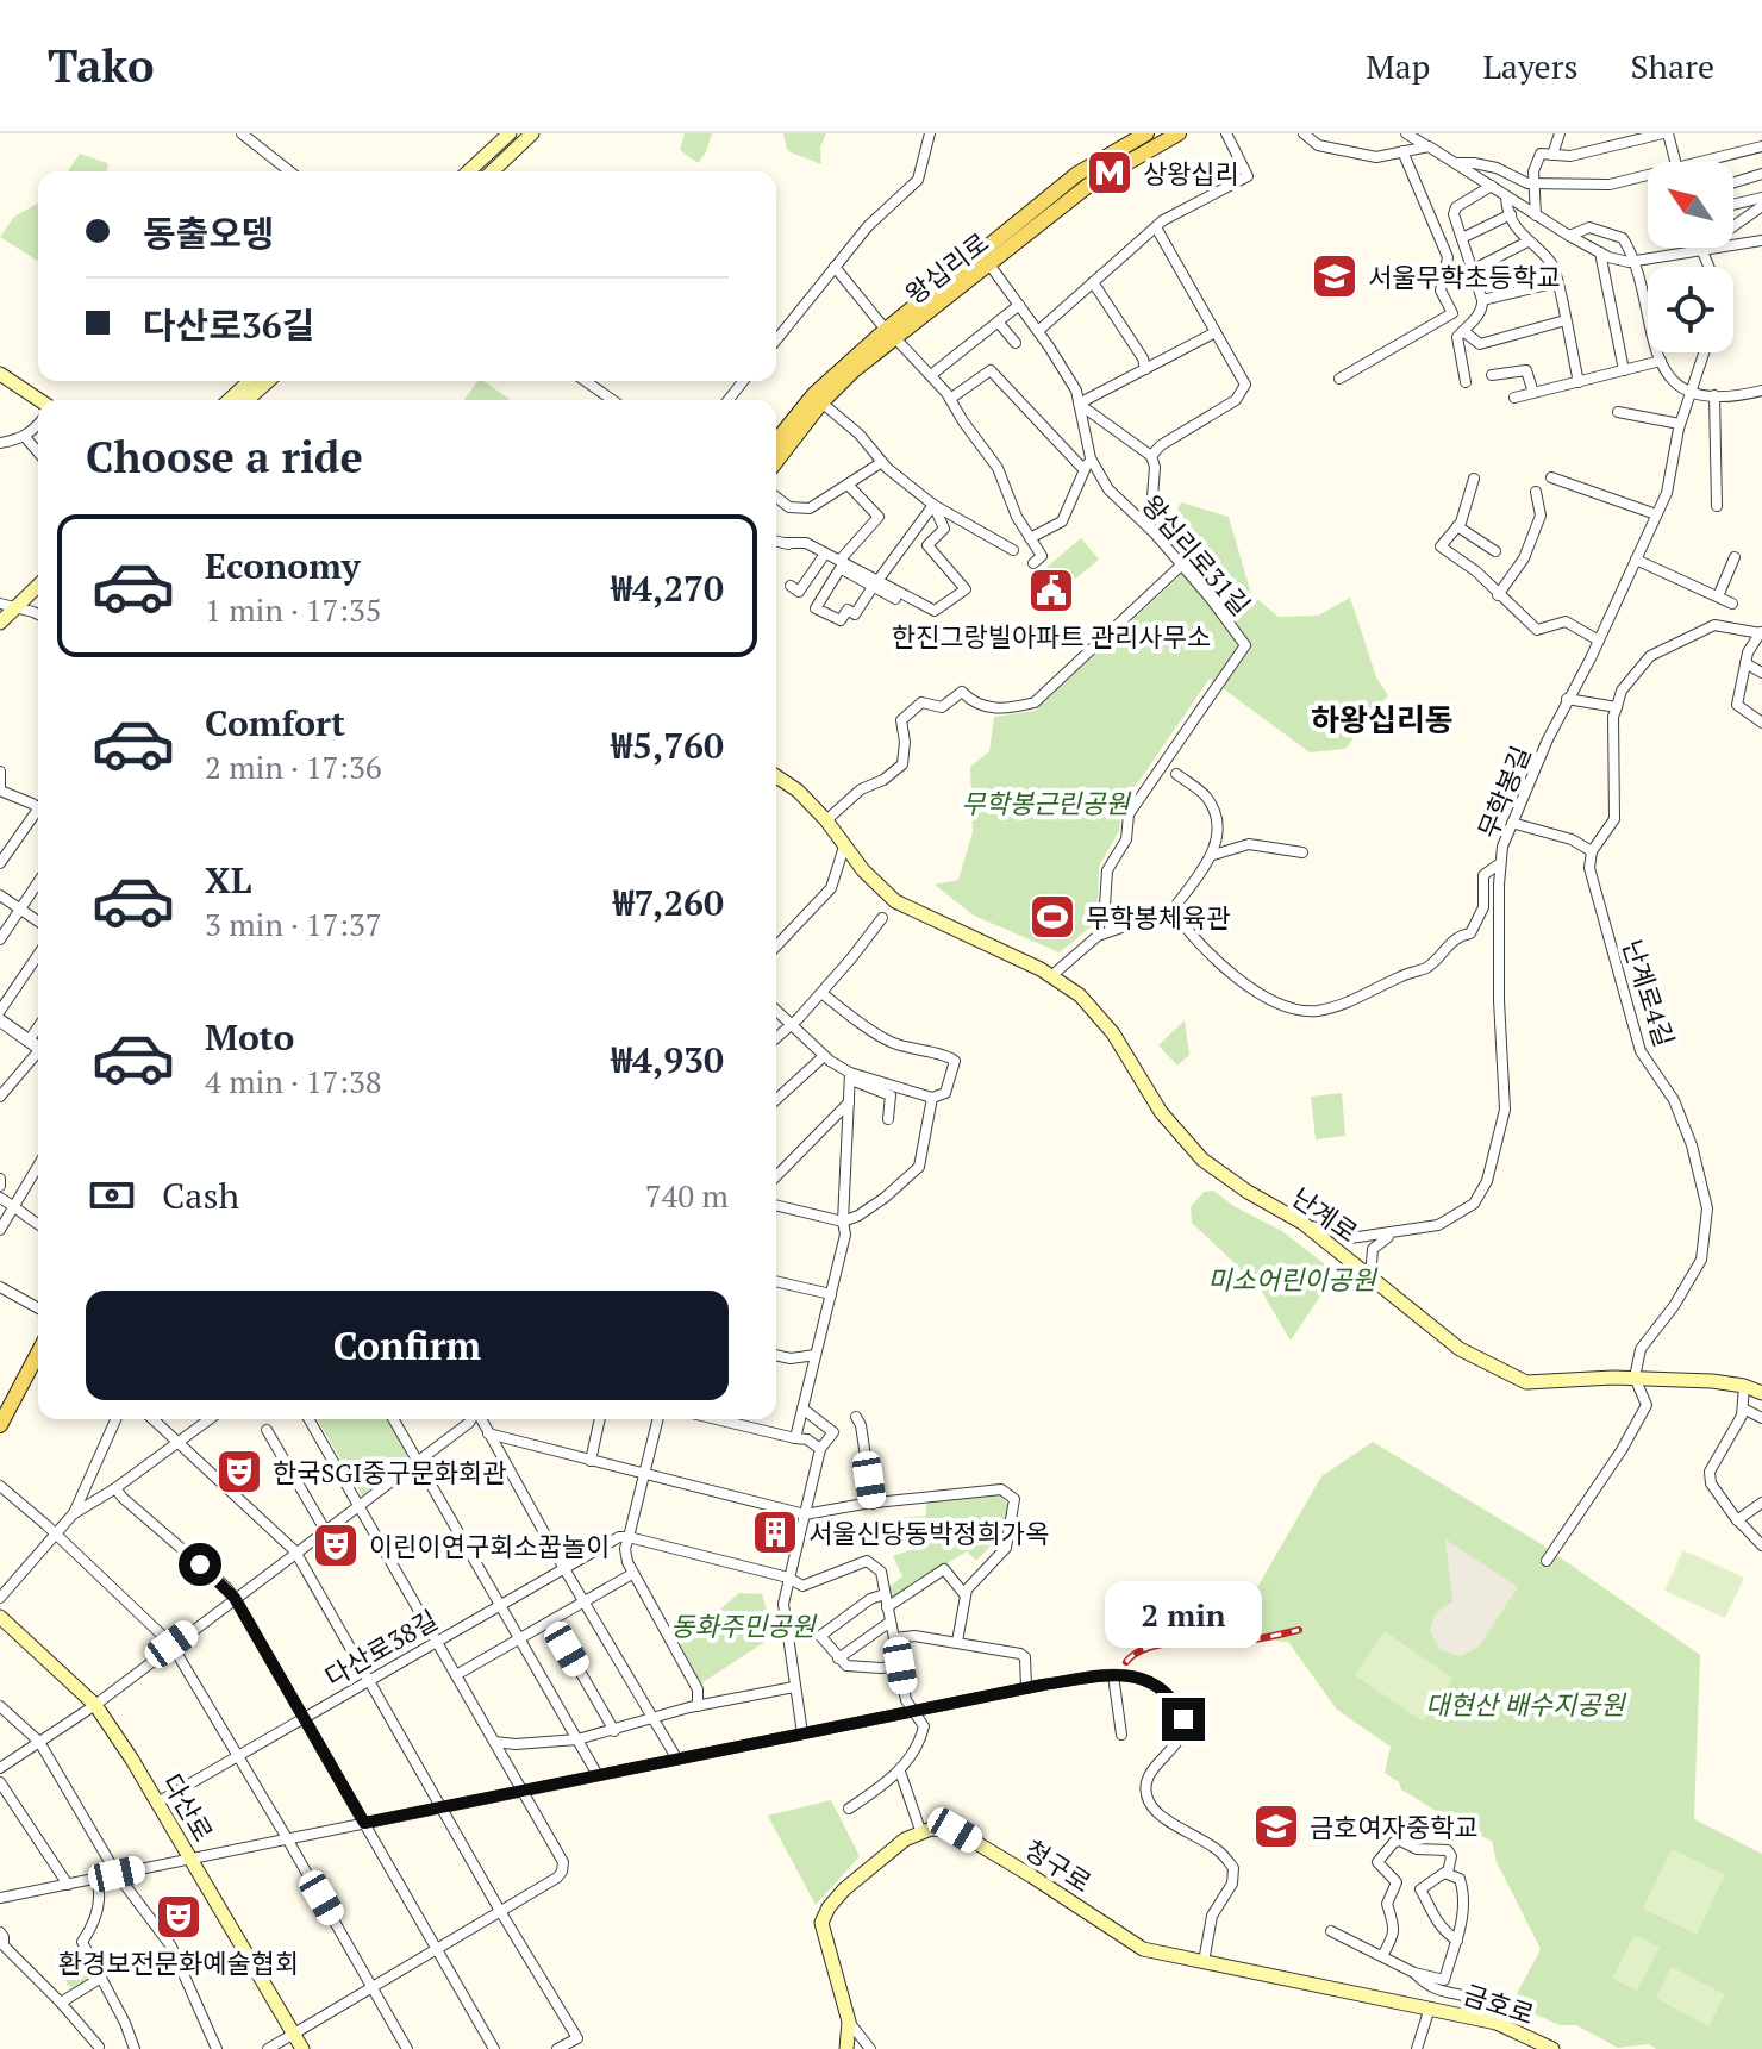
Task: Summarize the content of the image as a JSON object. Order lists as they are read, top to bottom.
{
  "streets": {
    "main road": [
      "왕십리로",
      "난계로",
      "다산로",
      "청구로",
      "금호로"
    ],
    "street": [
      "왕십리로31길",
      "무학봉길",
      "난계로4길",
      "다산로38길"
    ]
  },
  "crossings": [
    ["왕십리로", "왕십리로31길"],
    ["무학봉길", "난계로"],
    ["난계로4길", "난계로"],
    ["다산로38길", "다산로"],
    ["청구로", "금호로"]
  ],
  "districts": ["하왕십리동"],
  "parks": [
    "무학봉근린공원",
    "미소어린이공원",
    "동화주민공원",
    "대현산 배수지공원"
  ],
  "places": {
    "metro station": ["상왕십리"],
    "school or university": ["서울무학초등학교", "금호여자중학교"],
    "public building": ["한진그랑빌아파트 관리사무소"],
    "sports": ["무학봉체육관"],
    "theatre": ["한국SGI중구문화회관", "이린이연구회소꿉놀이", "환경보전문화예술협회"],
    "building": ["서울신당동박정희가옥"]
  },
  "north": "top left",
  "page": {
    "header": "Tako",
    "nav": ["Map", "Layers", "Share"],
    "banner": ["동출오뎅", "다산로36길"],
    "heading": "Choose a ride",
    "list": [
      {
        "name": "Economy",
        "note": "1 min · 17:35",
        "value": "₩4,270"
      },
      {
        "name": "Comfort",
        "note": "2 min · 17:36",
        "value": "₩5,760"
      },
      {
        "name": "XL",
        "note": "3 min · 17:37",
        "value": "₩7,260"
      },
      {
        "name": "Moto",
        "note": "4 min · 17:38",
        "value": "₩4,930"
      }
    ],
    "pay": ["Cash", "740 m"],
    "buttons": "Confirm",
    "bubble": "2 min"
  }
}
